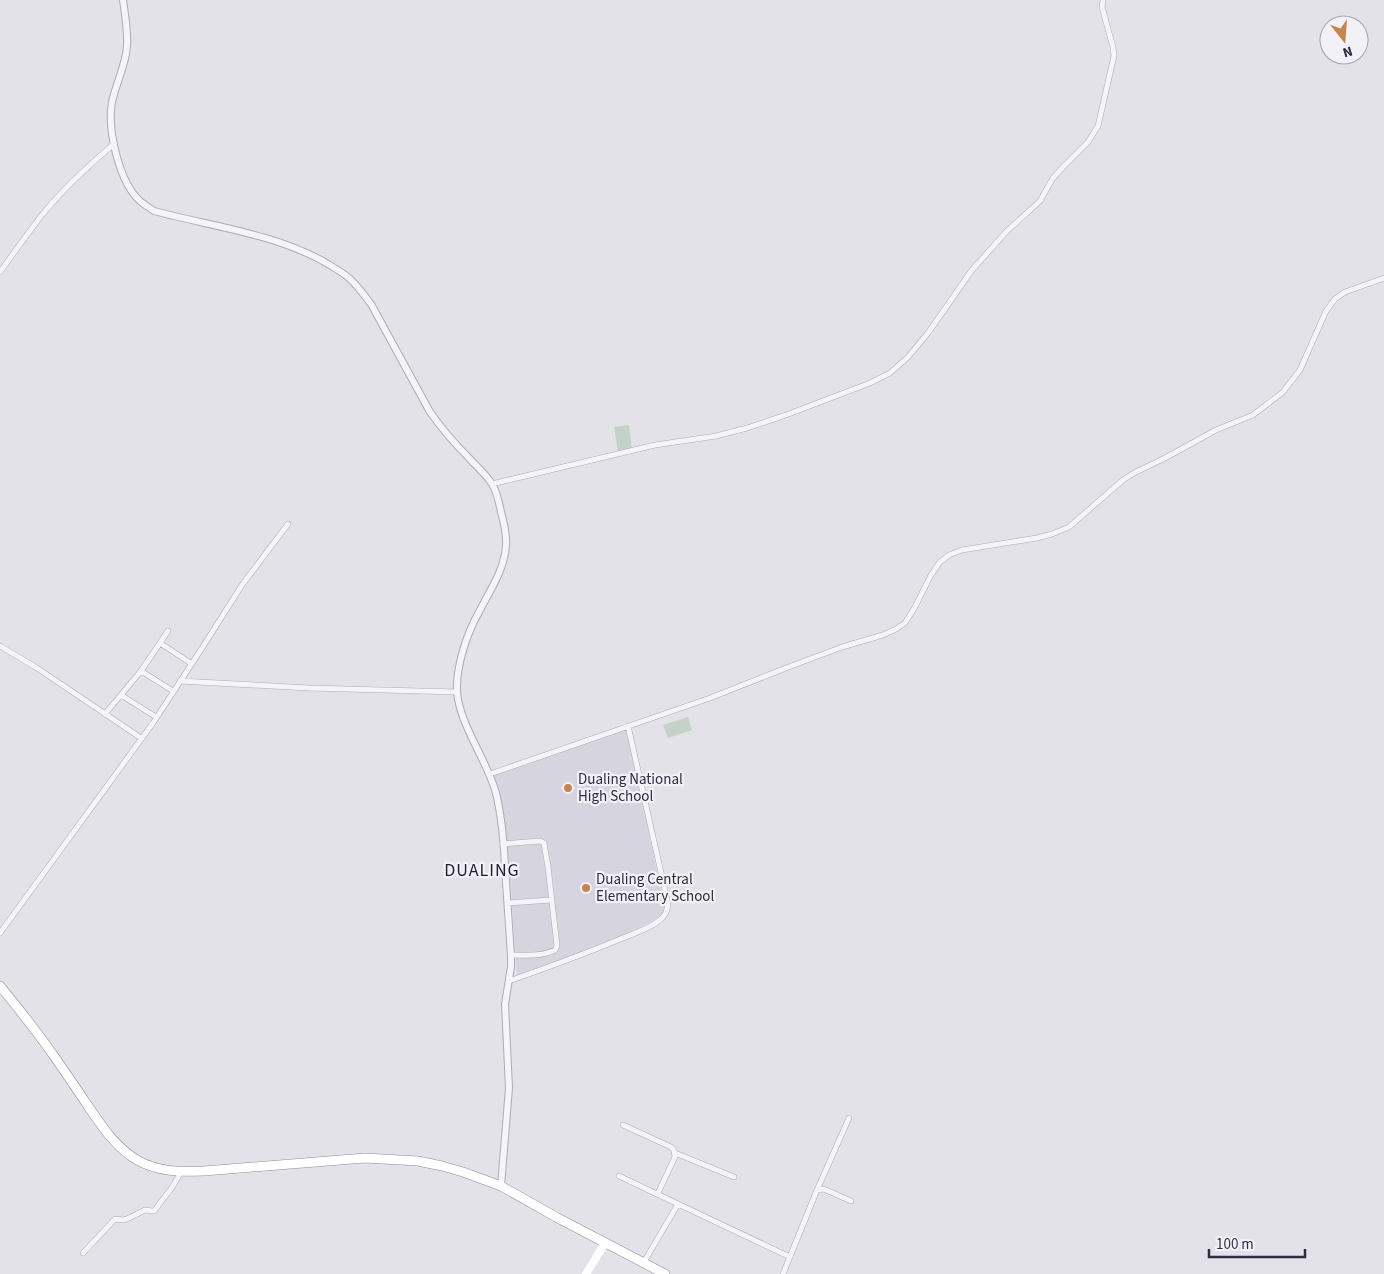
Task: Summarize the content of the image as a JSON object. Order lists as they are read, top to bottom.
{
  "districts": ["DUALING"],
  "places": ["Dualing National High School", "Dualing Central Elementary School"],
  "scale_bar": "100 m",
  "north": "bottom"
}
